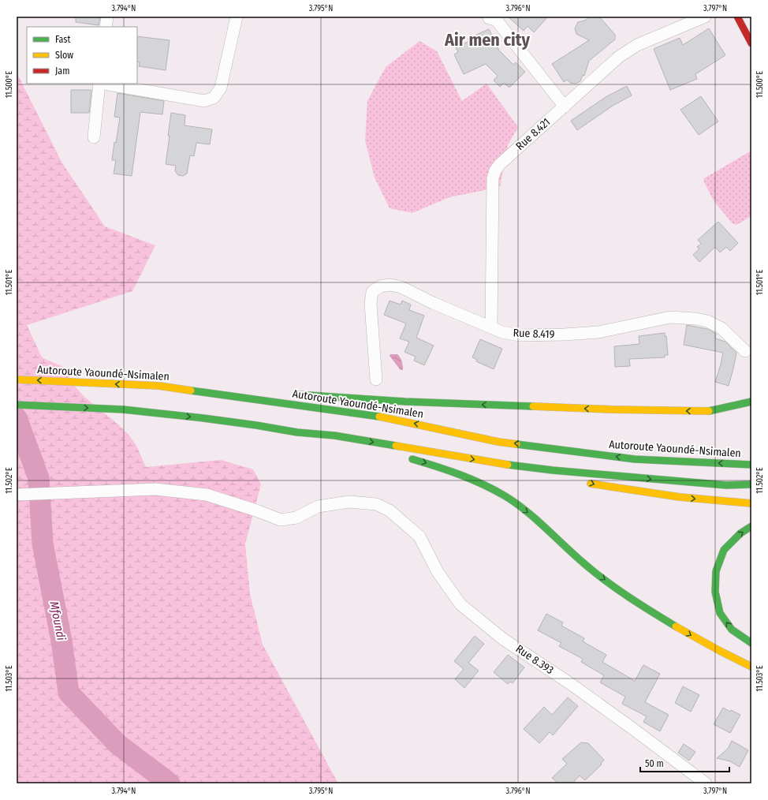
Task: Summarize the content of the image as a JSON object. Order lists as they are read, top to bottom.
{
  "streets": {
    "highway": ["Autoroute Yaoundé-Nsimalen"],
    "street": ["Rue 8.421", "Rue 8.419", "Rue 8.393"]
  },
  "crossings": [
    ["Rue 8.421", "Rue 8.419"]
  ],
  "districts": ["Air men city"],
  "water": ["Mfoundi"],
  "legend": ["Fast", "Slow", "Jam"],
  "scale_bar": "50 m",
  "coordinates": [
    "3.794°N",
    "3.795°N",
    "3.796°N",
    "3.797°N",
    "11.500°E",
    "11.501°E",
    "11.502°E",
    "11.503°E"
  ]
}
